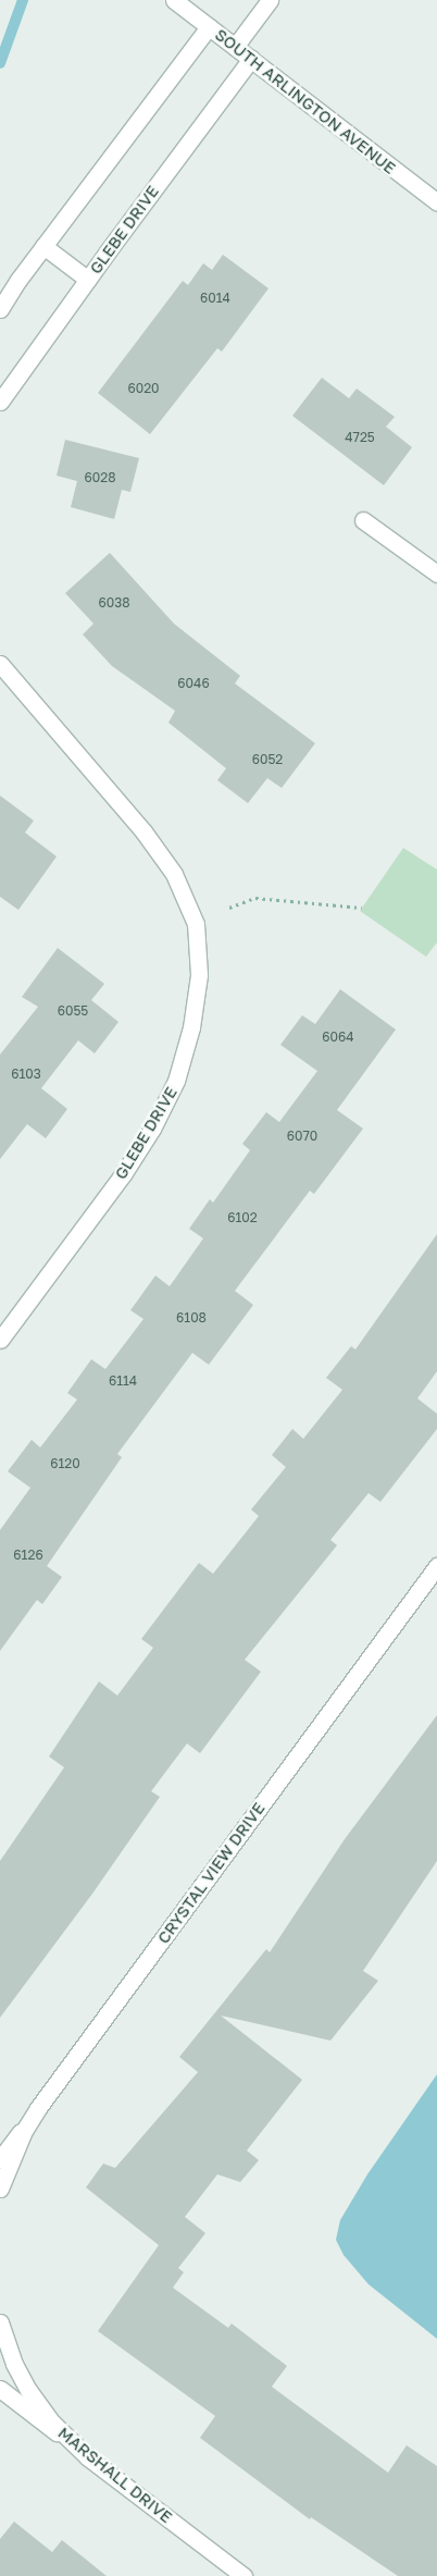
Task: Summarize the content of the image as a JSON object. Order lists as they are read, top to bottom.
{
  "streets": {
    "street": [
      "SOUTH ARLINGTON AVENUE",
      "GLEBE DRIVE",
      "CRYSTAL VIEW DRIVE",
      "MARSHALL DRIVE"
    ]
  },
  "crossings": [
    ["SOUTH ARLINGTON AVENUE", "GLEBE DRIVE"]
  ],
  "house_numbers": [
    "6014",
    "6020",
    "4725",
    "6028",
    "6038",
    "6046",
    "6052",
    "6055",
    "6064",
    "6103",
    "6070",
    "6102",
    "6108",
    "6114",
    "6120",
    "6126"
  ]
}
